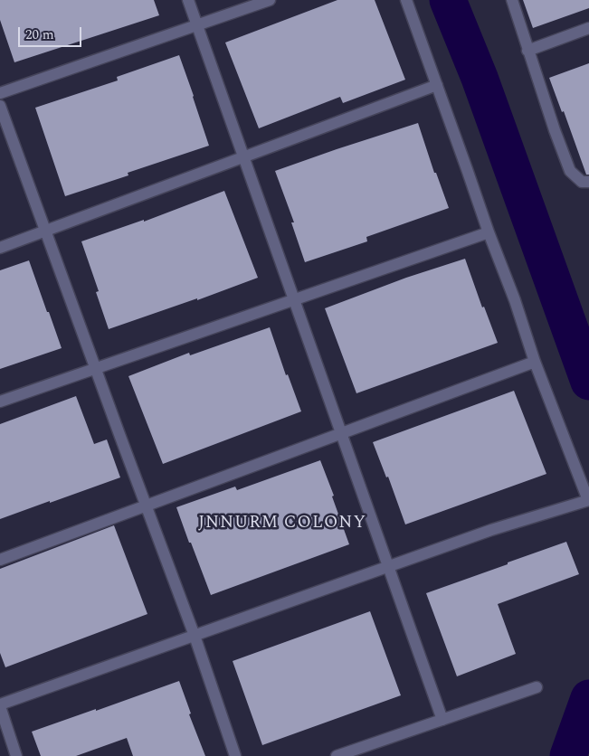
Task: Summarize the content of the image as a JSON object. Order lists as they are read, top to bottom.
{
  "districts": ["JNNURM COLONY"],
  "scale_bar": "20 m"
}
